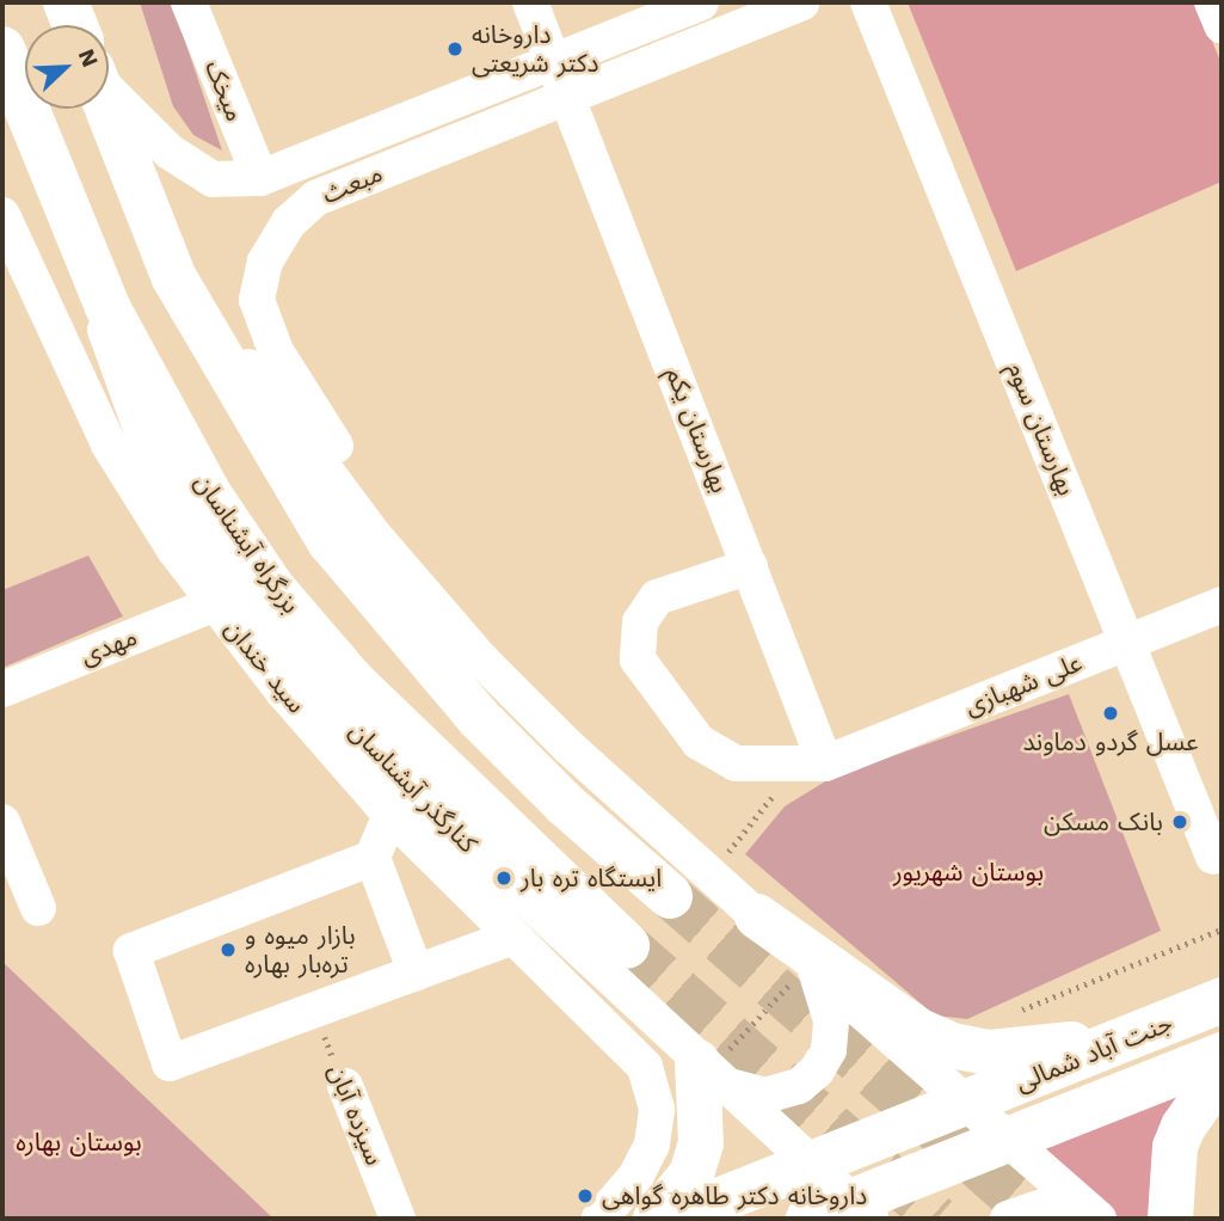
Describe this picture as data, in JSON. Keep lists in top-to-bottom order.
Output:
{
  "streets": {
    "main road": ["بزرگراه آبشناسان", "جنت آباد شمالی"],
    "street": [
      "میخک",
      "مبعث",
      "بهارستان سوم",
      "بهارستان یکم",
      "مهدی",
      "سید خندان",
      "علی شهبازی",
      "کنارگذر آبشناسان",
      "سیزده آبان"
    ]
  },
  "crossings": [
    ["میخک", "مبعث"],
    ["مبعث", "بهارستان یکم"],
    ["بهارستان سوم", "علی شهبازی"],
    ["بهارستان یکم", "علی شهبازی"],
    ["بزرگراه آبشناسان", "کنارگذر آبشناسان"],
    ["مهدی", "سید خندان"],
    ["کنارگذر آبشناسان", "جنت آباد شمالی"]
  ],
  "parks": ["بوستان شهریور", "بوستان بهاره"],
  "places": [
    "داروخانه دکتر شریعتی",
    "عسل گردو دماوند",
    "بانک مسکن",
    "ایستگاه تره بار",
    "بازار میوه و تره‌بار بهاره",
    "داروخانه دکتر طاهره گواهی"
  ],
  "north": "top right"
}
